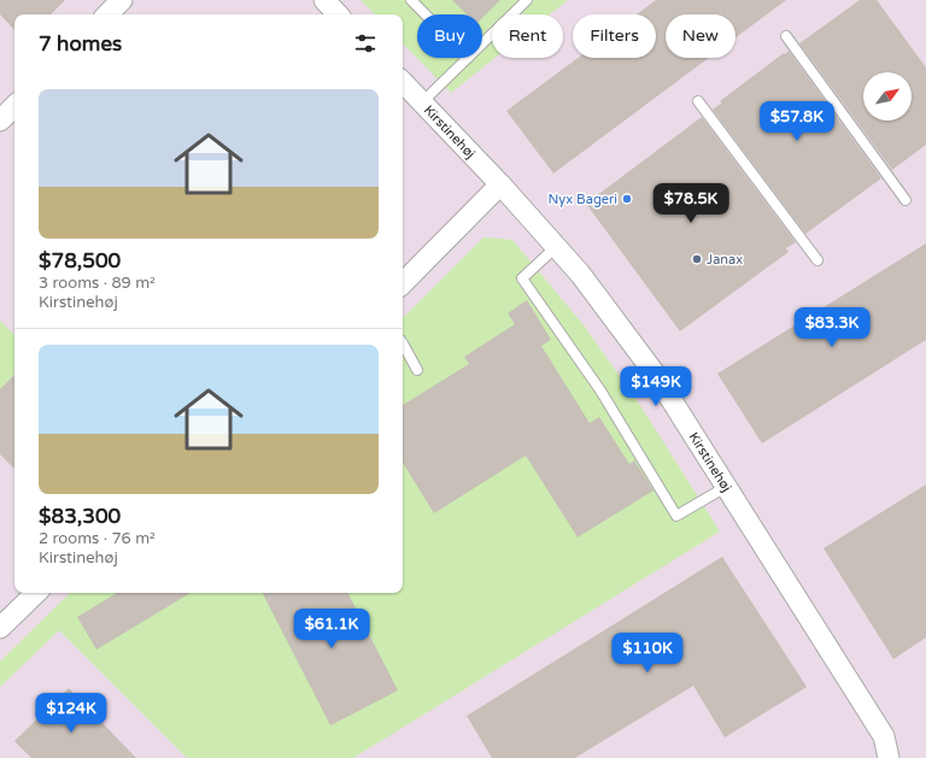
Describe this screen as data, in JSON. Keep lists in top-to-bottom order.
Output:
{
  "streets": {
    "street": ["Kirstinehøj"]
  },
  "places": ["Nyx Bageri", "Janax"],
  "north": "top right",
  "page": {
    "chip": [
      "Buy",
      "Rent",
      "Filters",
      "New"
    ],
    "heading": "7 homes",
    "list": [
      {
        "name": "$78,500",
        "note": "3 rooms · 89 m² · Kirstinehøj"
      },
      {
        "name": "$83,300",
        "note": "2 rooms · 76 m² · Kirstinehøj"
      }
    ],
    "price": [
      "$57.8K",
      "$78.5K",
      "$83.3K",
      "$149K",
      "$61.1K",
      "$110K",
      "$124K"
    ]
  }
}
